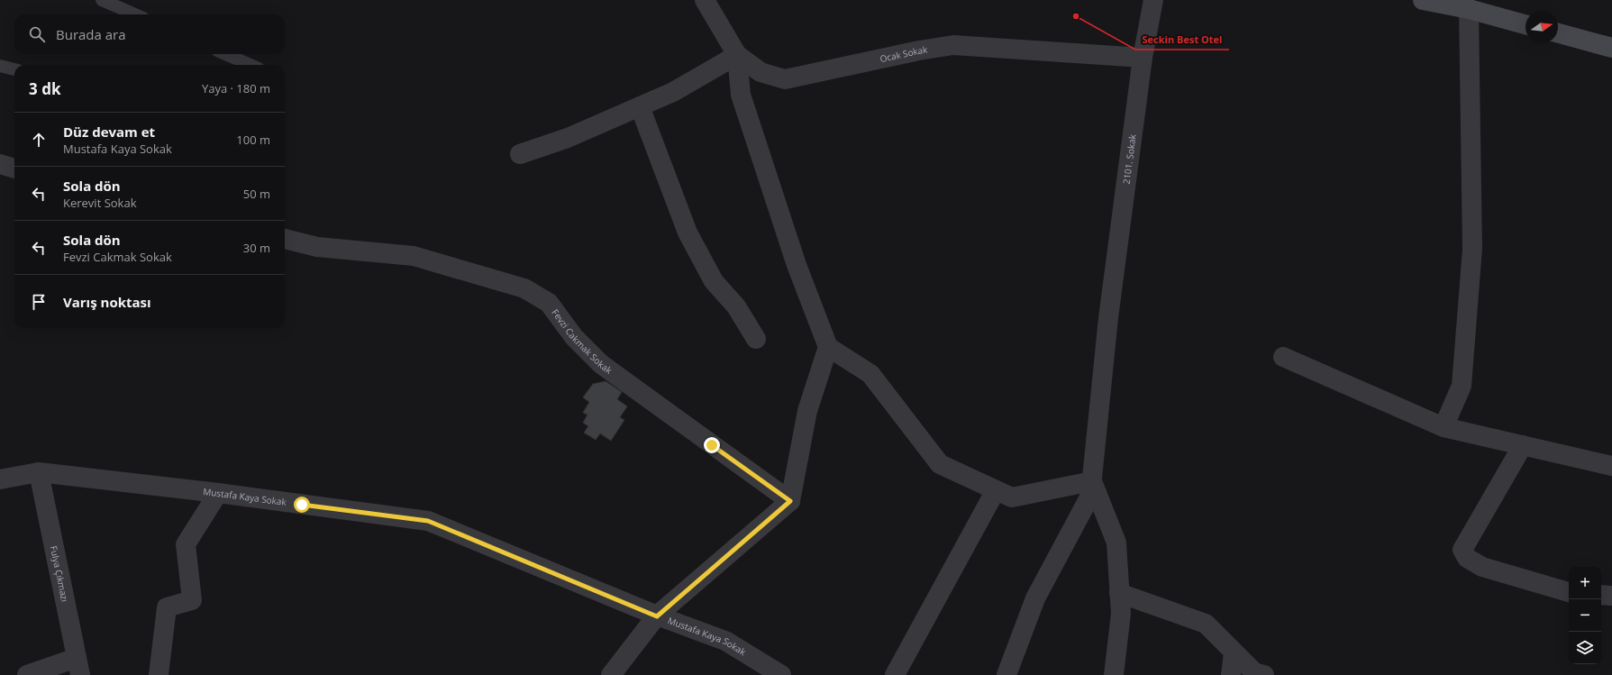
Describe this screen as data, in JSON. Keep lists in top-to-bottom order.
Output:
{
  "streets": {
    "street": [
      "Ocak Sokak",
      "2101. Sokak",
      "Fevzi Cakmak Sokak",
      "Mustafa Kaya Sokak",
      "Fulya Çıkmazı"
    ]
  },
  "crossings": [
    ["Ocak Sokak", "2101. Sokak"],
    ["Mustafa Kaya Sokak", "Fulya Çıkmazı"]
  ],
  "places": ["Seckin Best Otel"],
  "north": "right",
  "page": {
    "search": "Burada ara",
    "heading": ["3 dk", "Yaya · 180 m"],
    "list": [
      ["Düz devam et", "Mustafa Kaya Sokak", "100 m"],
      ["Sola dön", "Kerevit Sokak", "50 m"],
      ["Sola dön", "Fevzi Cakmak Sokak", "30 m"],
      "Varış noktası"
    ],
    "map_buttons": ["+", "−"]
  }
}
